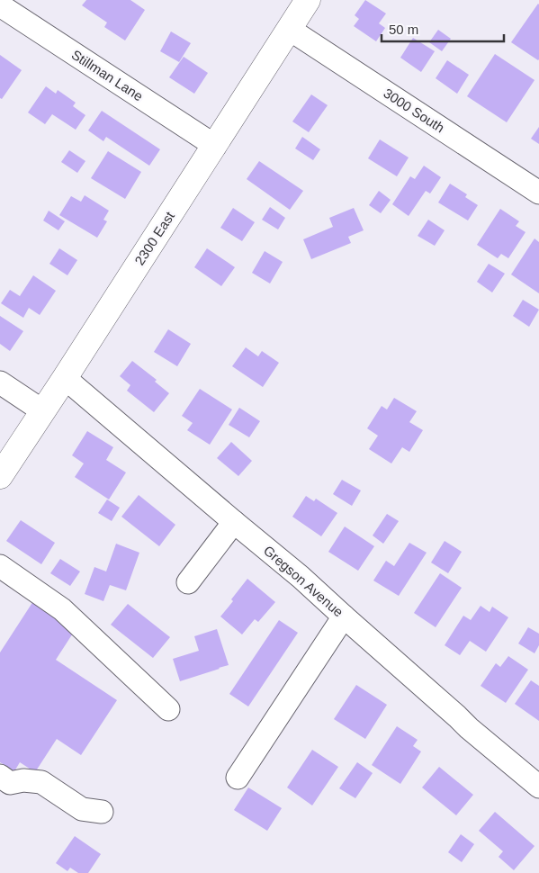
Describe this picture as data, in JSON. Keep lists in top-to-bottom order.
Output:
{
  "streets": {
    "main road": ["2300 East"],
    "street": ["Stillman Lane", "3000 South", "Gregson Avenue"]
  },
  "crossings": [
    ["Stillman Lane", "2300 East"],
    ["3000 South", "2300 East"],
    ["2300 East", "Gregson Avenue"]
  ],
  "scale_bar": "50 m"
}
